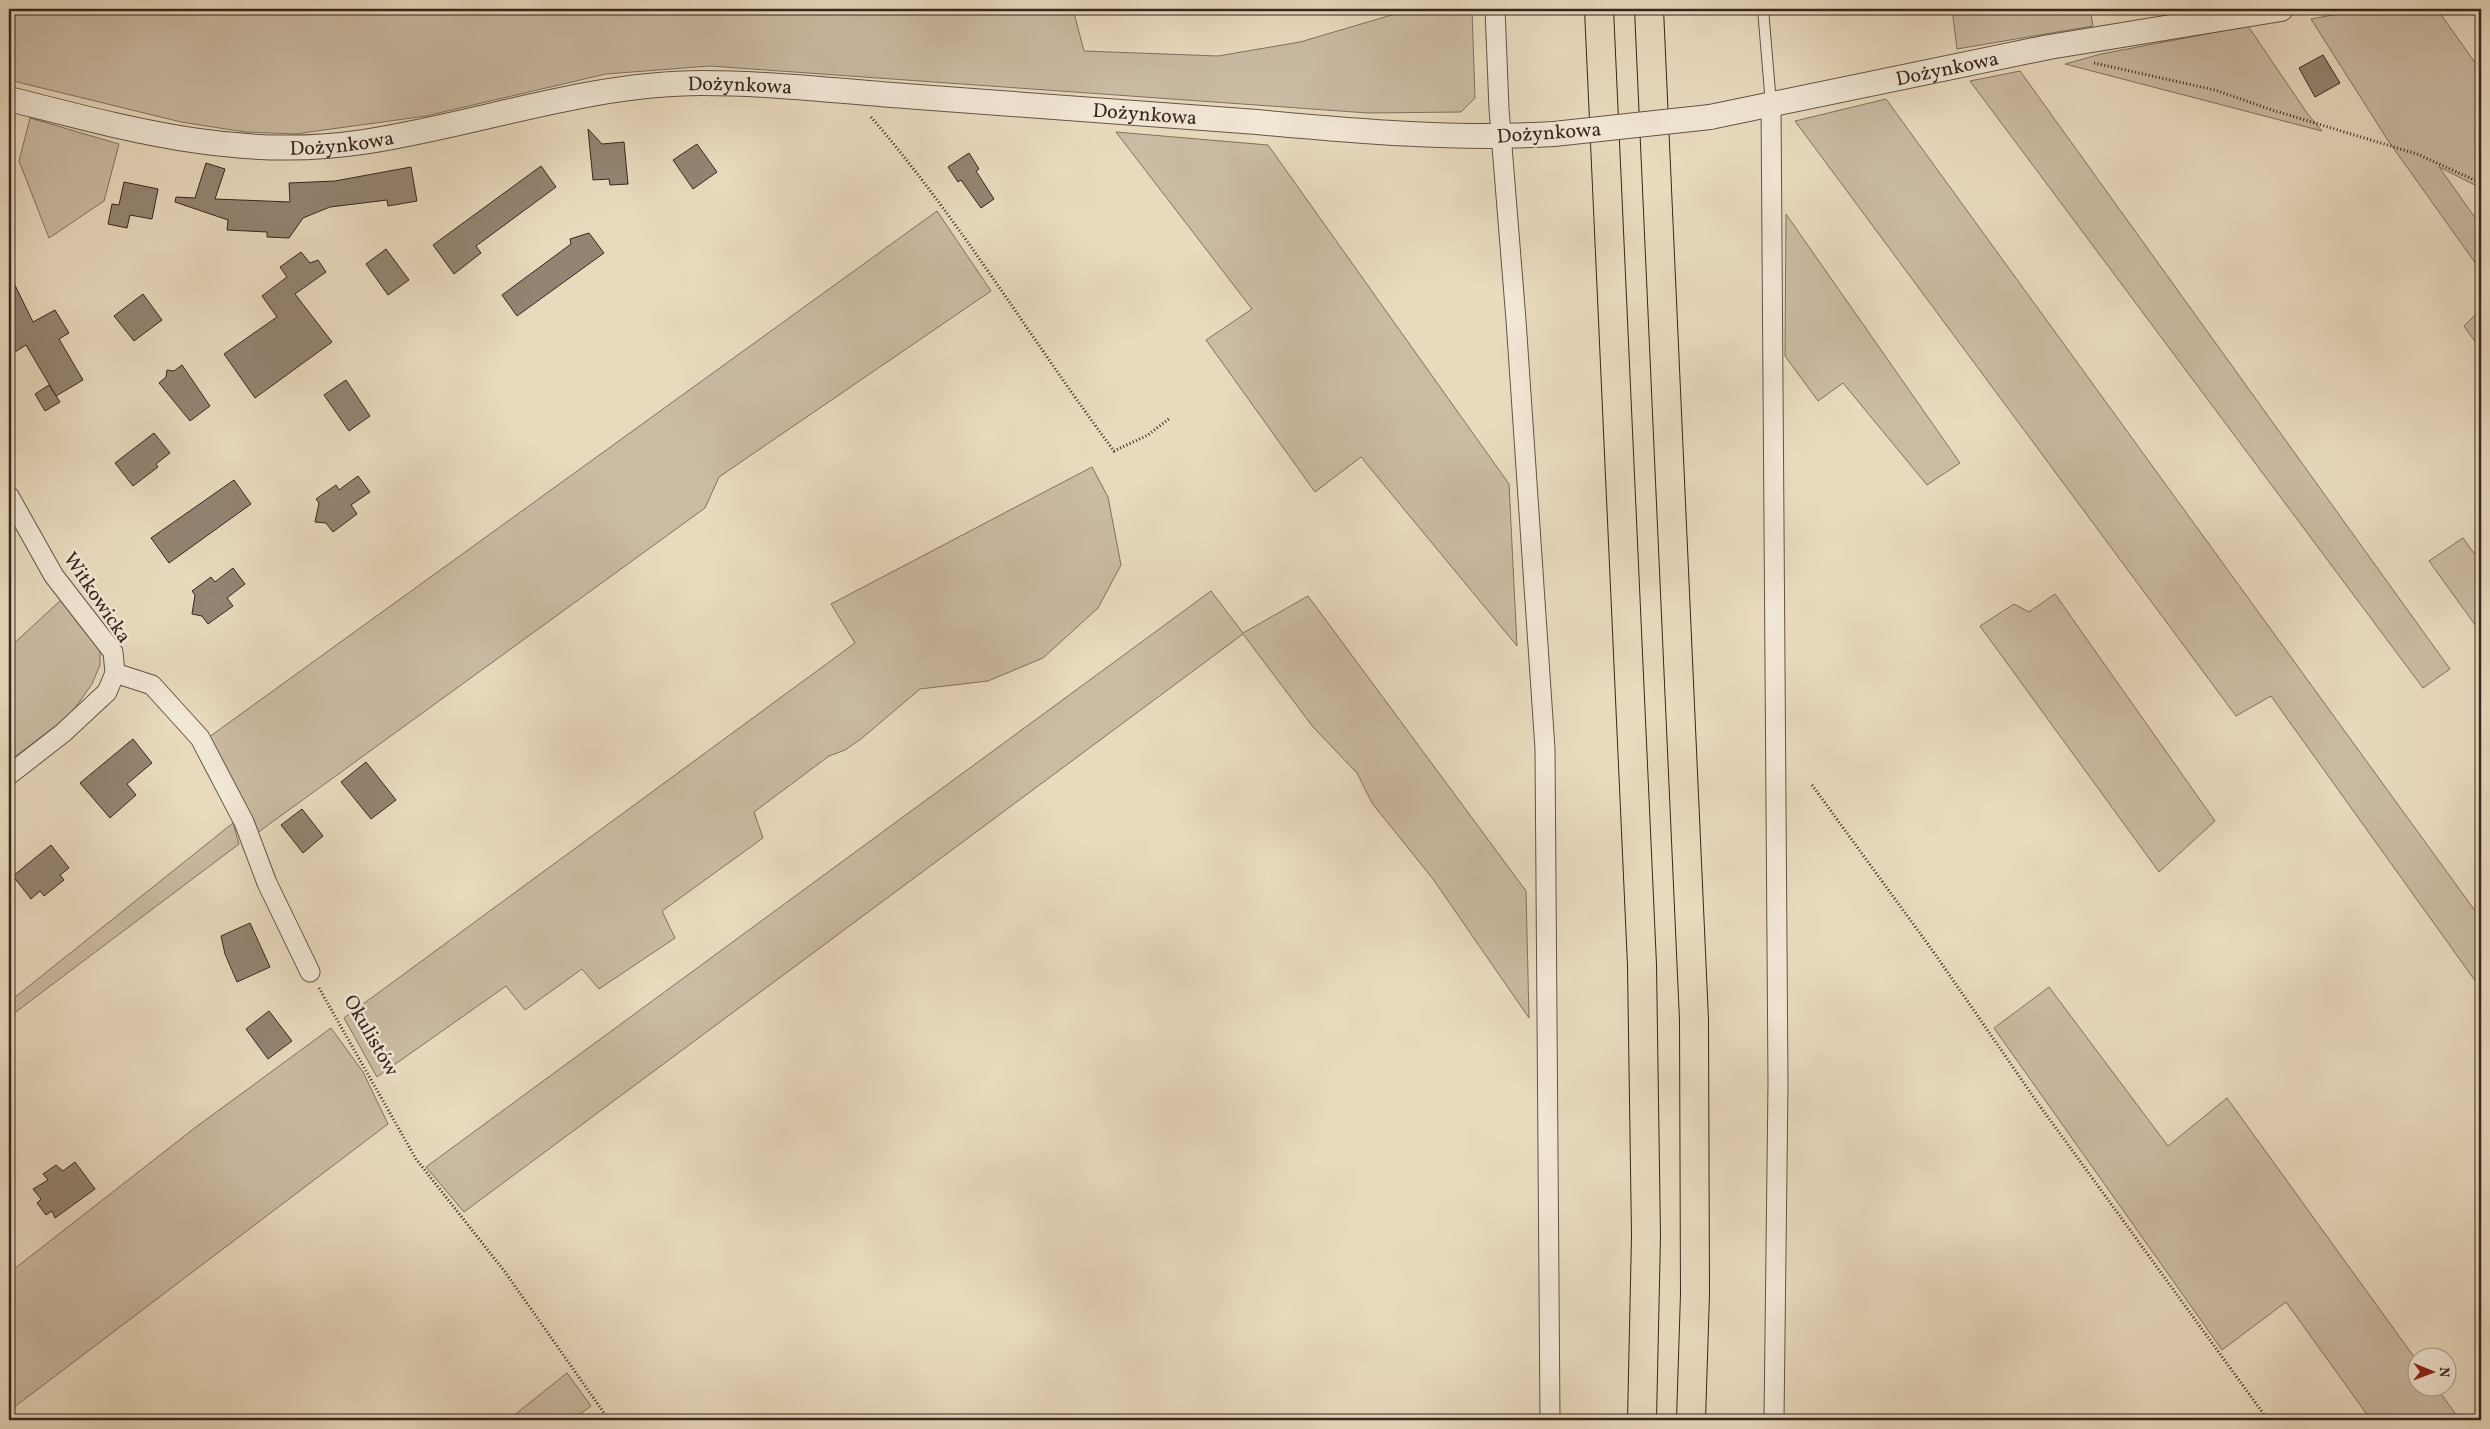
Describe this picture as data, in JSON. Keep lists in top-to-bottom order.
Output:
{
  "streets": {
    "street": ["Dożynkowa", "Witkowicka"],
    "path": ["Okulistów"]
  },
  "north": "right"
}
